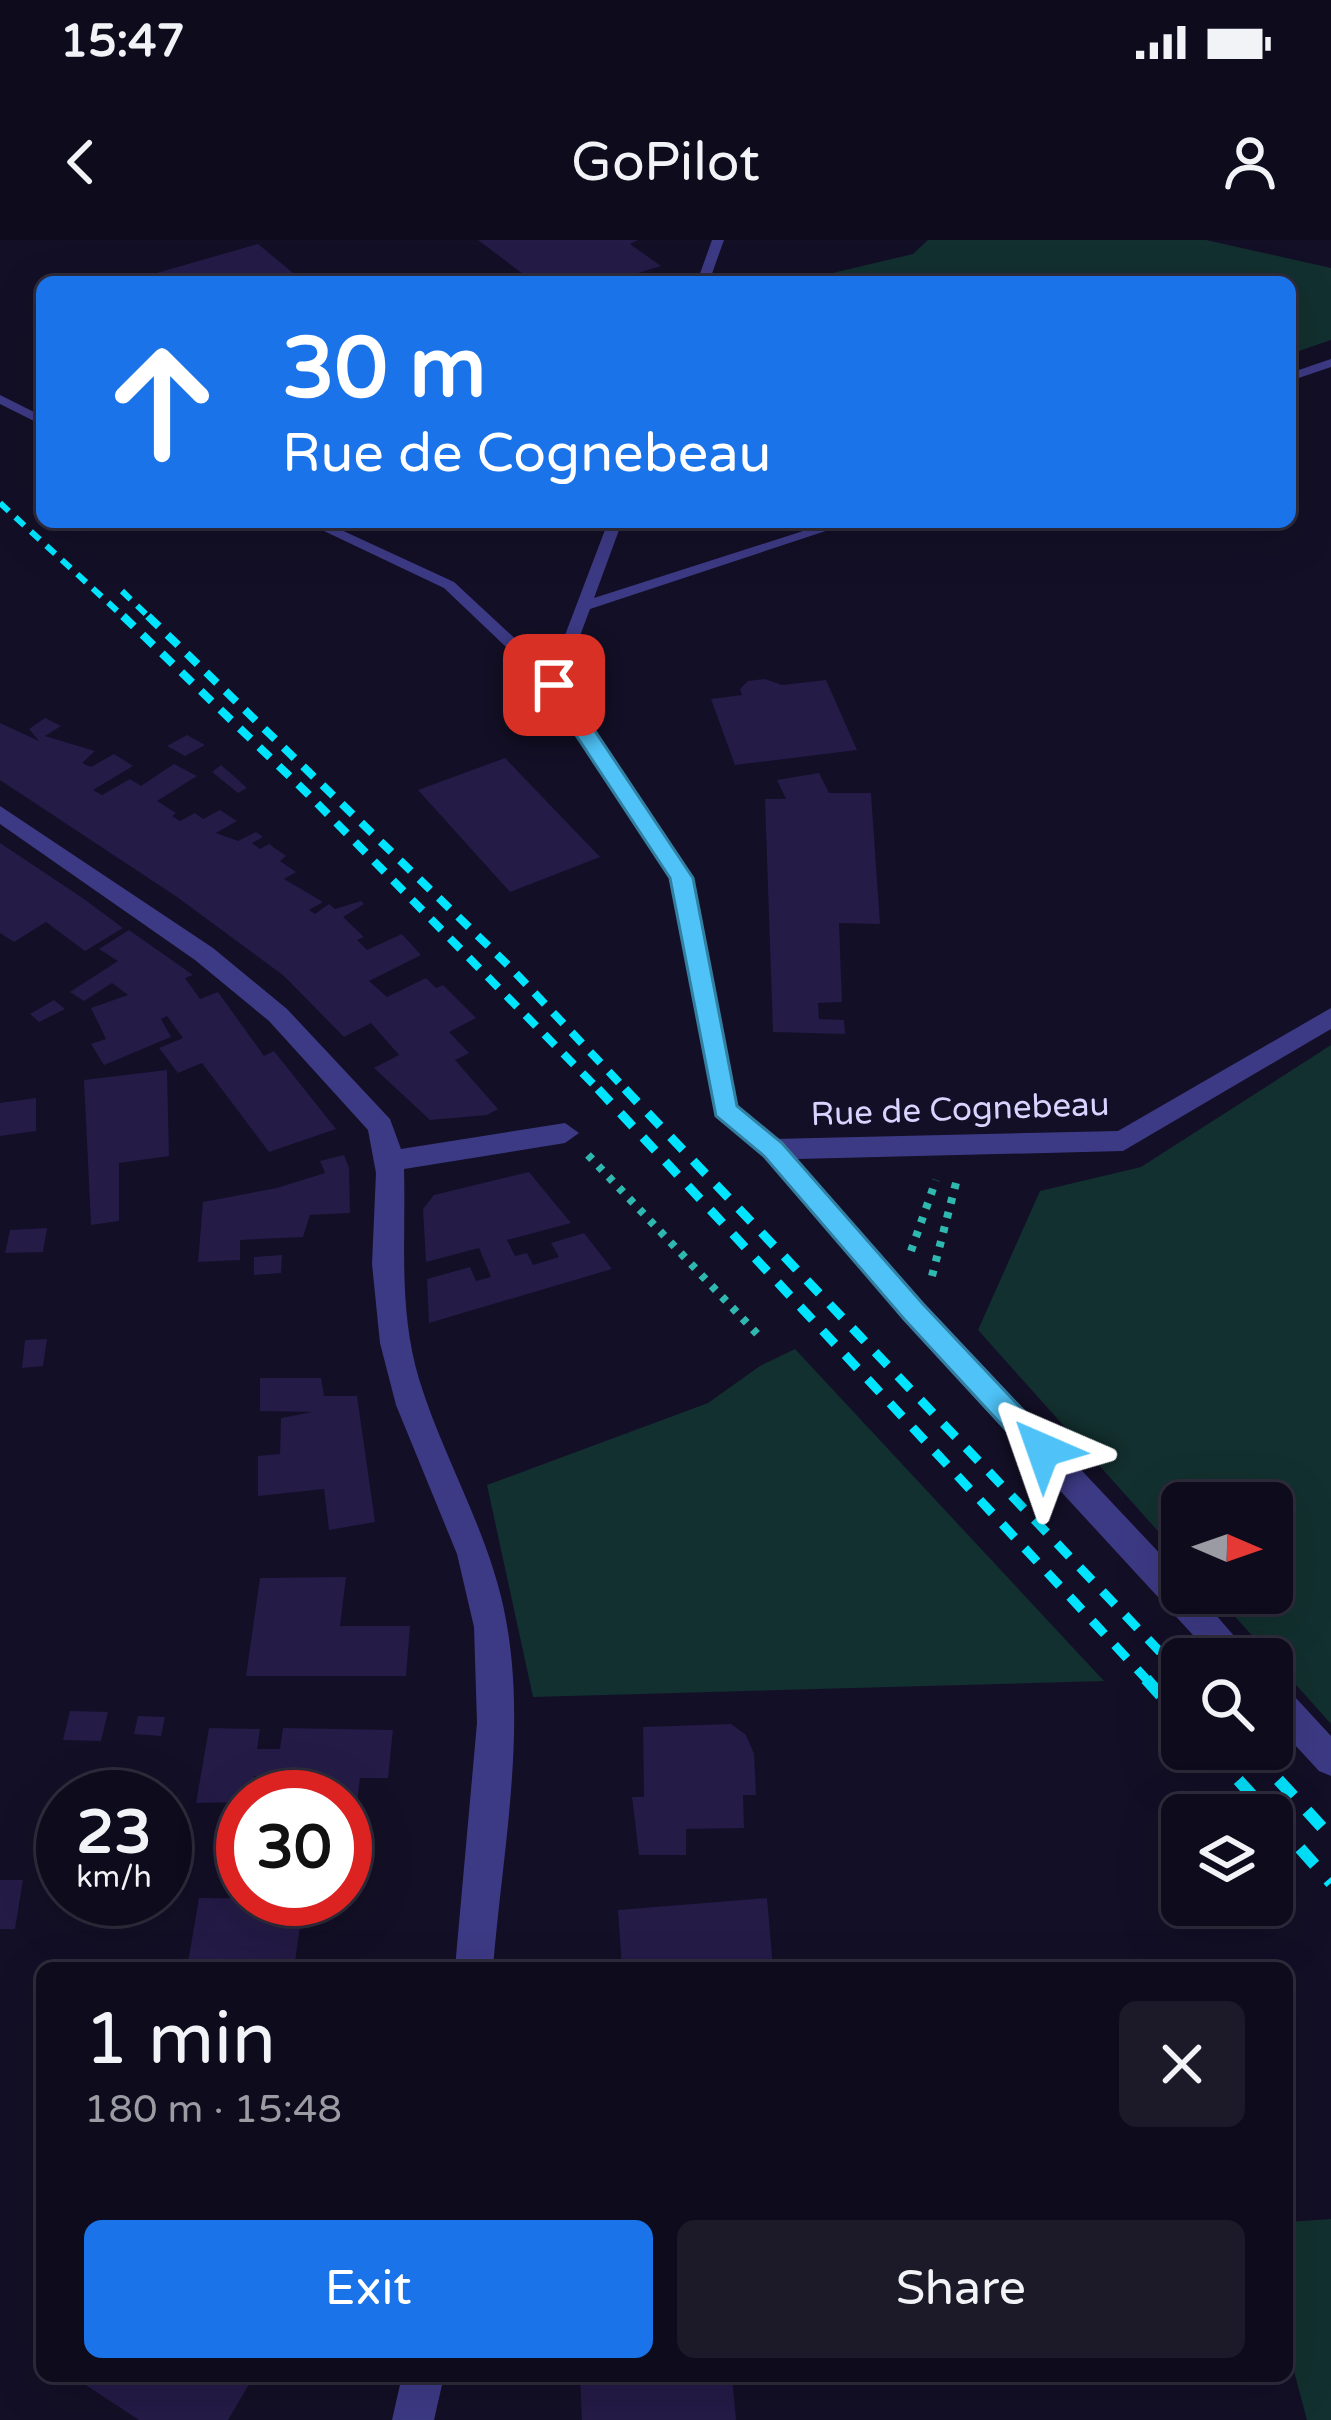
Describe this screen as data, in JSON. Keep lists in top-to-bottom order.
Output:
{
  "streets": {
    "street": ["Rue de Cognebeau"]
  },
  "north": "right",
  "page": {
    "status": "15:47",
    "header": "GoPilot",
    "turn": ["30 m", "Rue de Cognebeau"],
    "speed": "23 km/h",
    "limit": "30",
    "heading": ["1 min", "180 m · 15:48"],
    "buttons": ["Exit", "Share"]
  }
}
